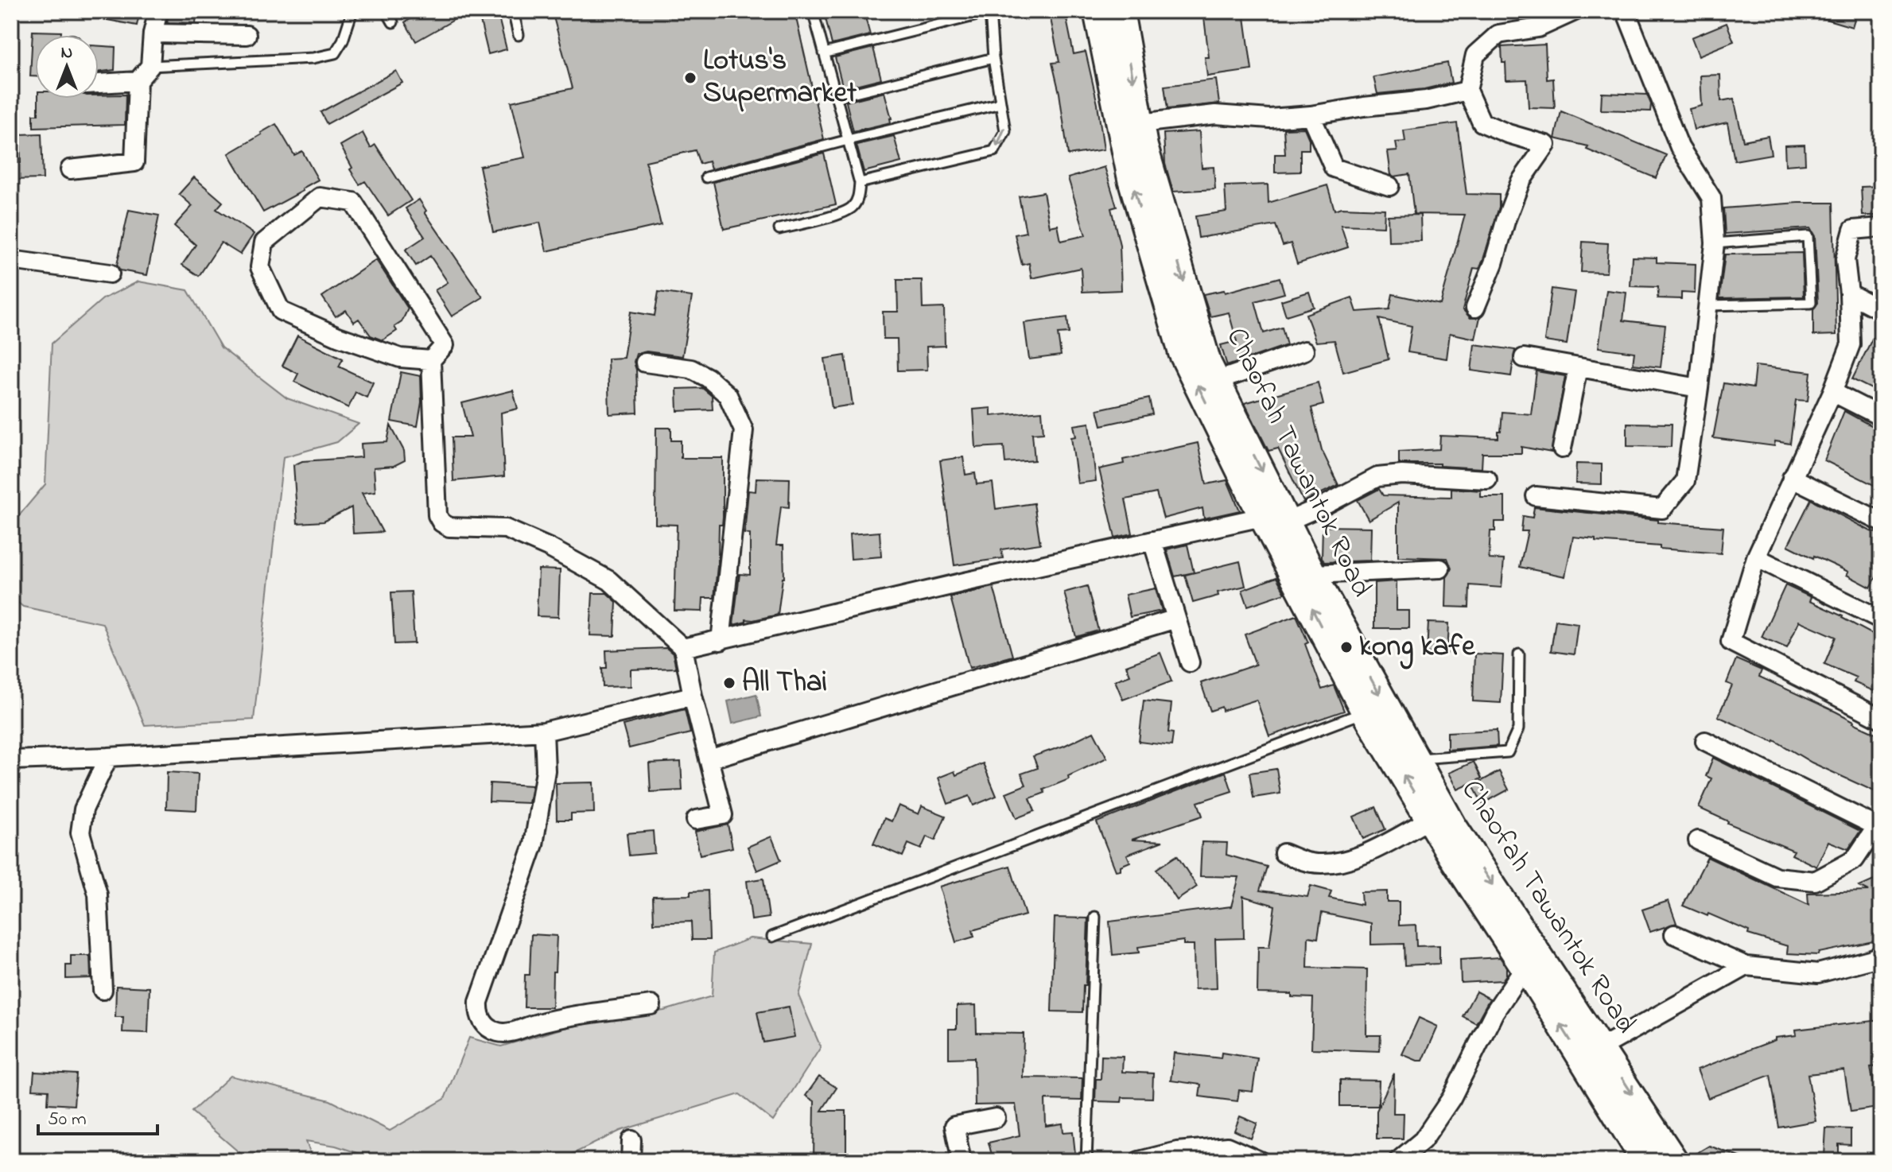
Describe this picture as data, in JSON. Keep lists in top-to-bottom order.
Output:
{
  "streets": {
    "main road": ["Chaofah Tawantok Road"]
  },
  "places": ["Lotus's Supermarket", "kong kafe", "All Thai"],
  "scale_bar": "50 m",
  "north": "top"
}
